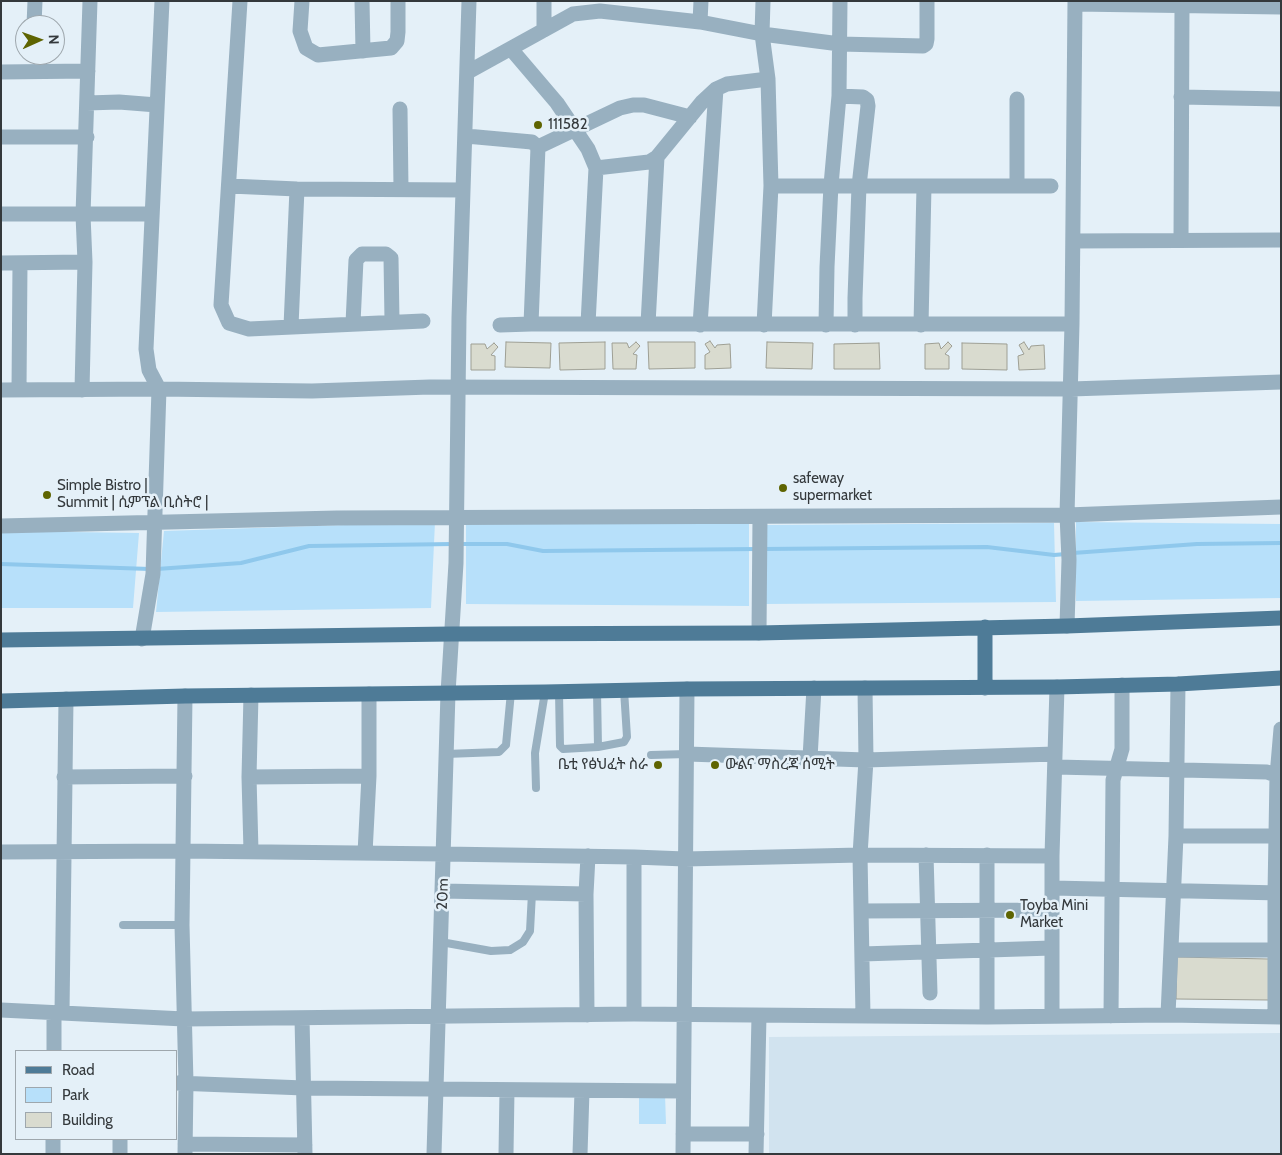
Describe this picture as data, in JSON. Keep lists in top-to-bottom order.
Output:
{
  "streets": {
    "street": ["20m"]
  },
  "places": [
    "111582",
    "safeway supermarket",
    "Simple Bistro | Summit | ሲምፕል ቢስትሮ |",
    "ቤቲ የፅህፈት ስራ",
    "ውልና ማስረጃ ሰሚት",
    "Toyba Mini Market"
  ],
  "legend": ["Road", "Park", "Building"],
  "north": "right"
}
